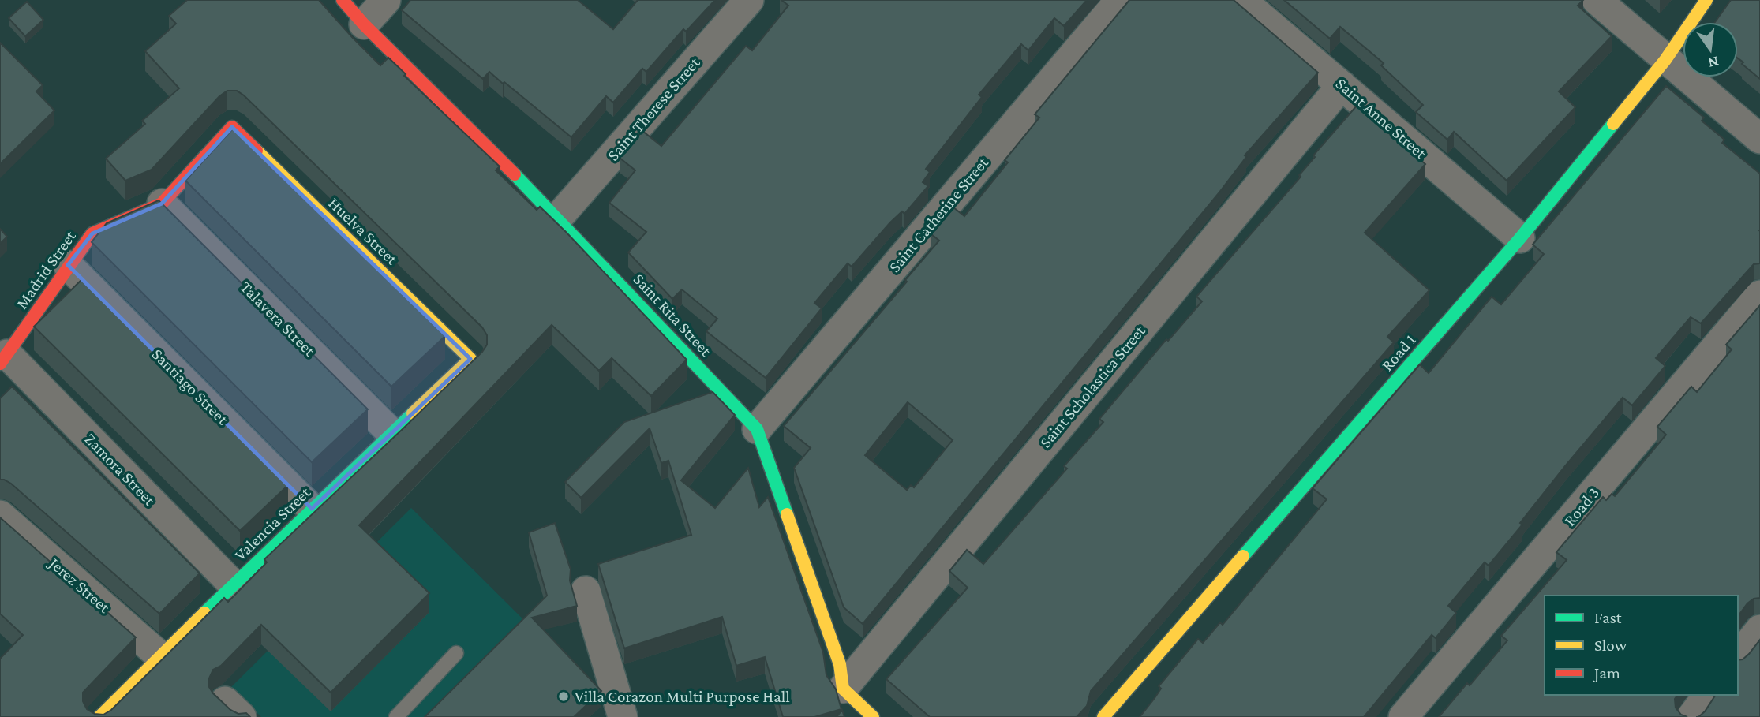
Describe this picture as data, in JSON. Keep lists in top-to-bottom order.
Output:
{
  "streets": {
    "street": [
      "Saint Therese Street",
      "Saint Anne Street",
      "Saint Catherine Street",
      "Huelva Street",
      "Madrid Street",
      "Saint Rita Street",
      "Talavera Street",
      "Road 1",
      "Santiago Street",
      "Saint Scholastica Street",
      "Zamora Street",
      "Road 3",
      "Valencia Street",
      "Jerez Street"
    ]
  },
  "crossings": [
    ["Saint Therese Street", "Saint Rita Street"],
    ["Saint Anne Street", "Road 1"],
    ["Saint Anne Street", "Saint Scholastica Street"],
    ["Saint Catherine Street", "Saint Rita Street"],
    ["Huelva Street", "Madrid Street"],
    ["Huelva Street", "Valencia Street"],
    ["Madrid Street", "Talavera Street"],
    ["Madrid Street", "Santiago Street"],
    ["Madrid Street", "Zamora Street"],
    ["Saint Rita Street", "Saint Scholastica Street"],
    ["Talavera Street", "Valencia Street"],
    ["Santiago Street", "Valencia Street"],
    ["Zamora Street", "Valencia Street"],
    ["Valencia Street", "Jerez Street"]
  ],
  "places": ["Villa Corazon Multi Purpose Hall"],
  "legend": ["Fast", "Slow", "Jam"],
  "north": "bottom"
}
